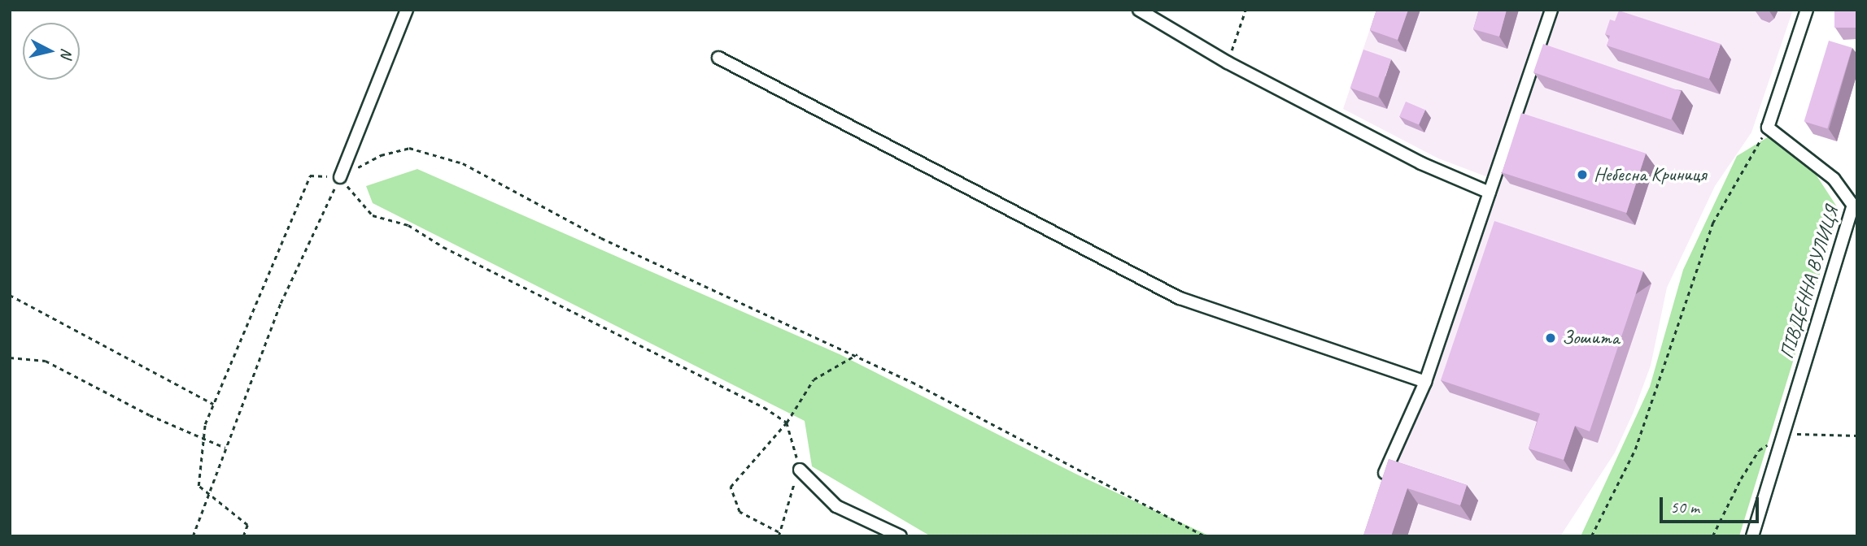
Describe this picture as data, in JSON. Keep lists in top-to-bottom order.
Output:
{
  "streets": {
    "street": ["ПІВДЕННА ВУЛИЦЯ"]
  },
  "places": ["Небесна Криниця", "Зошита"],
  "scale_bar": "50 m",
  "north": "right"
}
